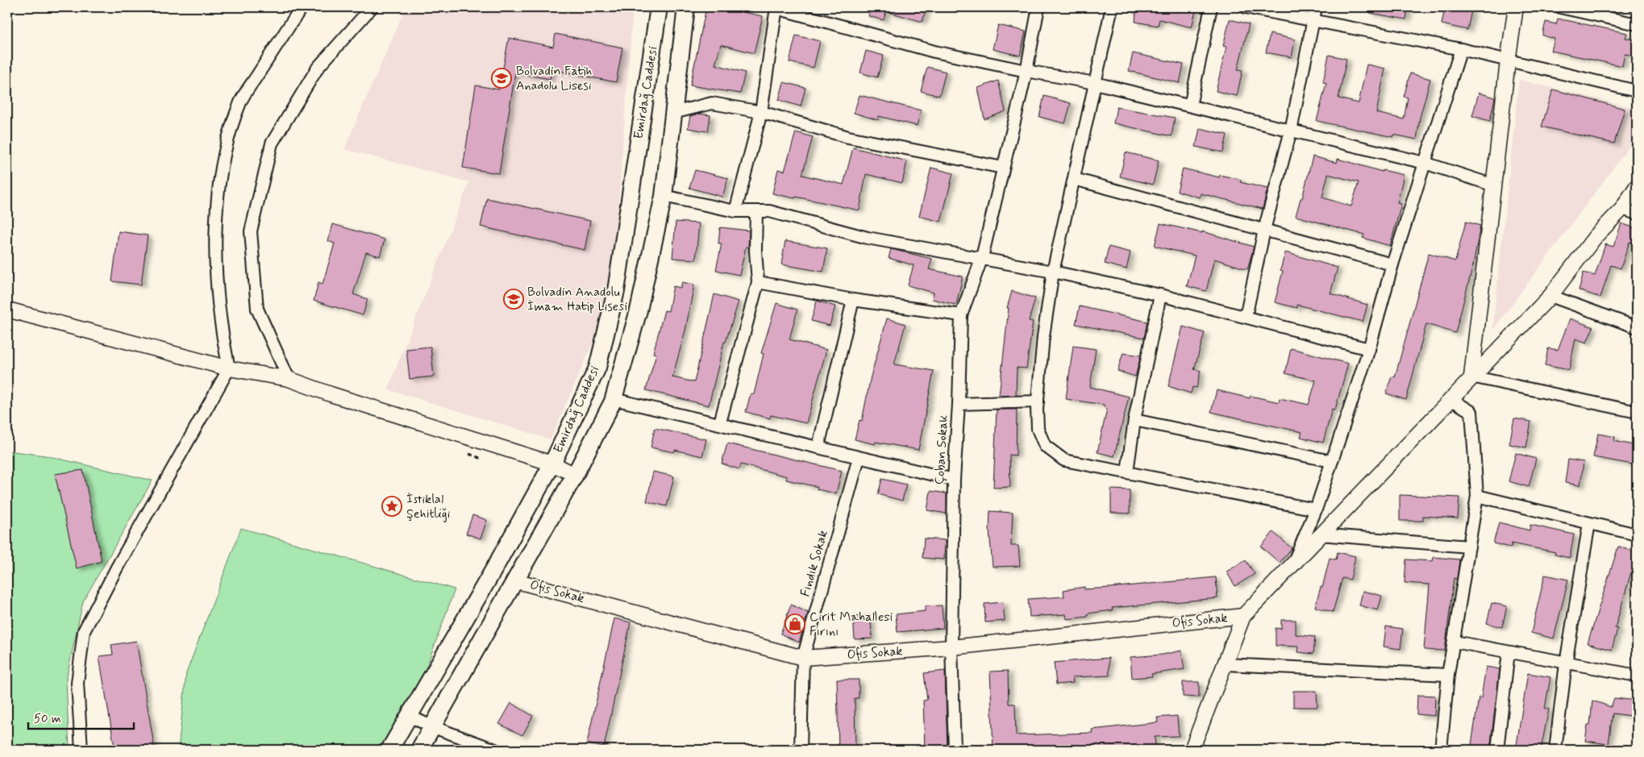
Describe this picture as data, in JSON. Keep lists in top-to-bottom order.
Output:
{
  "streets": {
    "main road": ["Emirdağ Caddesi"],
    "street": ["Çoban Sokak", "Fındık Sokak", "Ofis Sokak"]
  },
  "crossings": [
    ["Emirdağ Caddesi", "Ofis Sokak"],
    ["Çoban Sokak", "Ofis Sokak"],
    ["Fındık Sokak", "Ofis Sokak"]
  ],
  "places": {
    "school or university": ["Bolvadin Fatih Anadolu Lisesi", "Bolvadin Anadolu İmam Hatip Lisesi"],
    "place": ["İstiklal Şehitliği"],
    "shop": ["Cirit Mahallesi Fırını"]
  },
  "scale_bar": "50 m"
}
